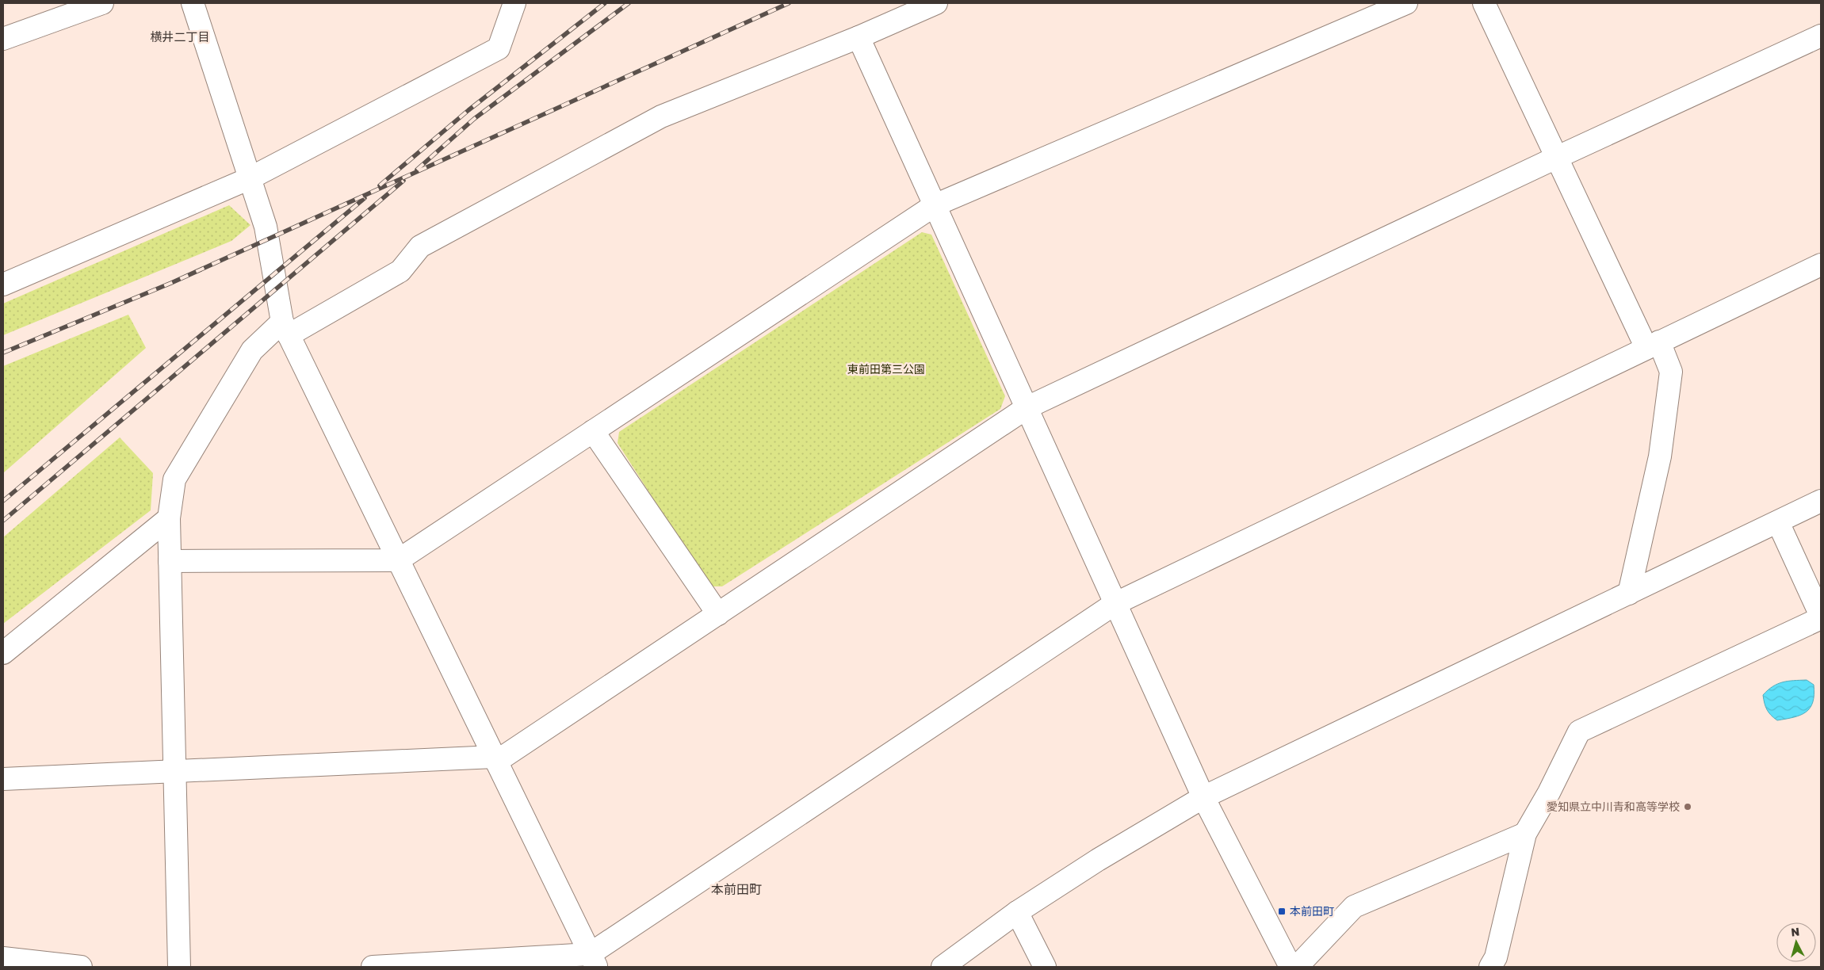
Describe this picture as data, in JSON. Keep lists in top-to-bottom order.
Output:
{
  "districts": ["横井二丁目", "本前田町"],
  "parks": ["東前田第三公園"],
  "places": {
    "other": ["愛知県立中川青和高等学校"],
    "transit": ["本前田町"]
  },
  "north": "top"
}
